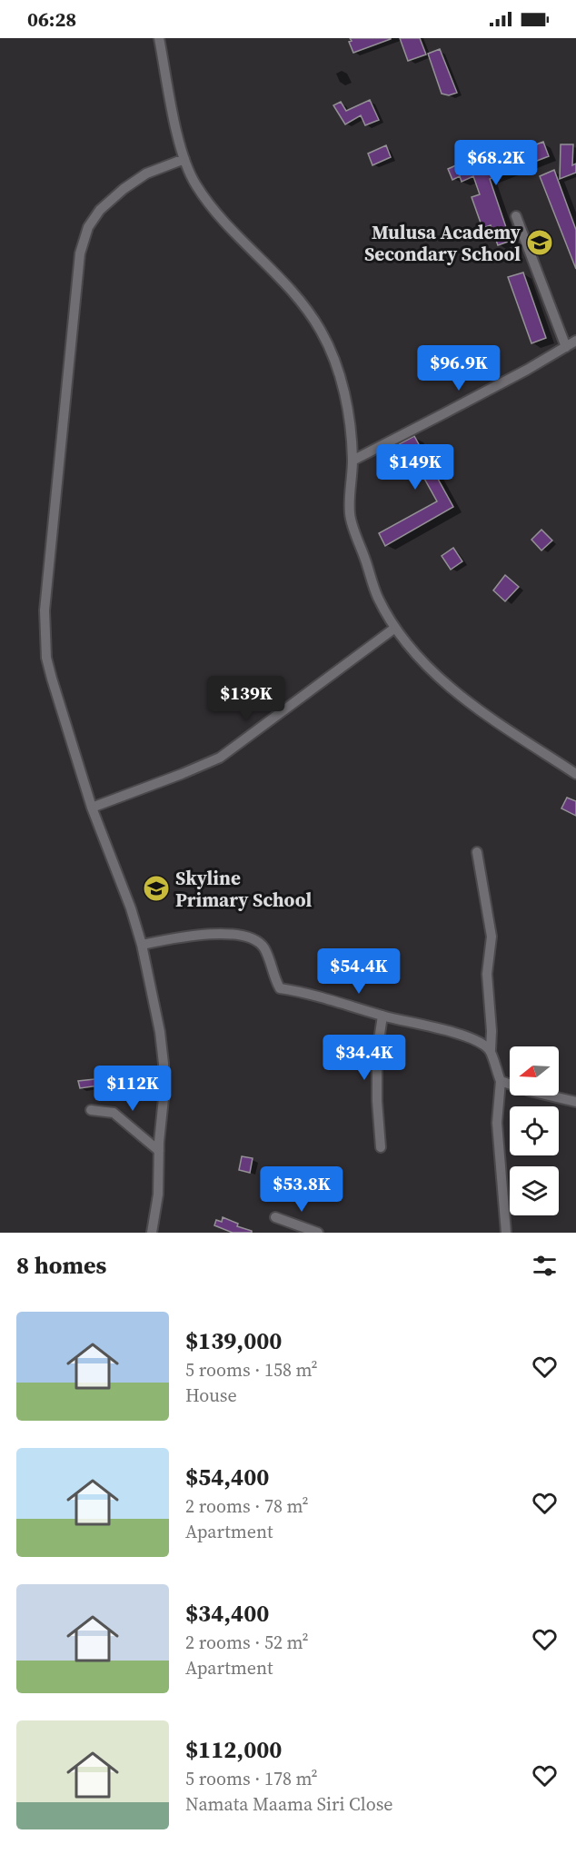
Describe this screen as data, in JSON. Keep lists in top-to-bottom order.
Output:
{
  "places": {
    "school or university": ["Mulusa Academy Secondary School", "Skyline Primary School"]
  },
  "north": "left",
  "page": {
    "status": "06:28",
    "price": [
      "$68.2K",
      "$96.9K",
      "$149K",
      "$139K",
      "$54.4K",
      "$34.4K",
      "$112K",
      "$53.8K"
    ],
    "heading": "8 homes",
    "list": [
      {
        "name": "$139,000",
        "note": "5 rooms · 158 m² · House"
      },
      {
        "name": "$54,400",
        "note": "2 rooms · 78 m² · Apartment"
      },
      {
        "name": "$34,400",
        "note": "2 rooms · 52 m² · Apartment"
      },
      {
        "name": "$112,000",
        "note": "5 rooms · 178 m² · Namata Maama Siri Close"
      }
    ]
  }
}
